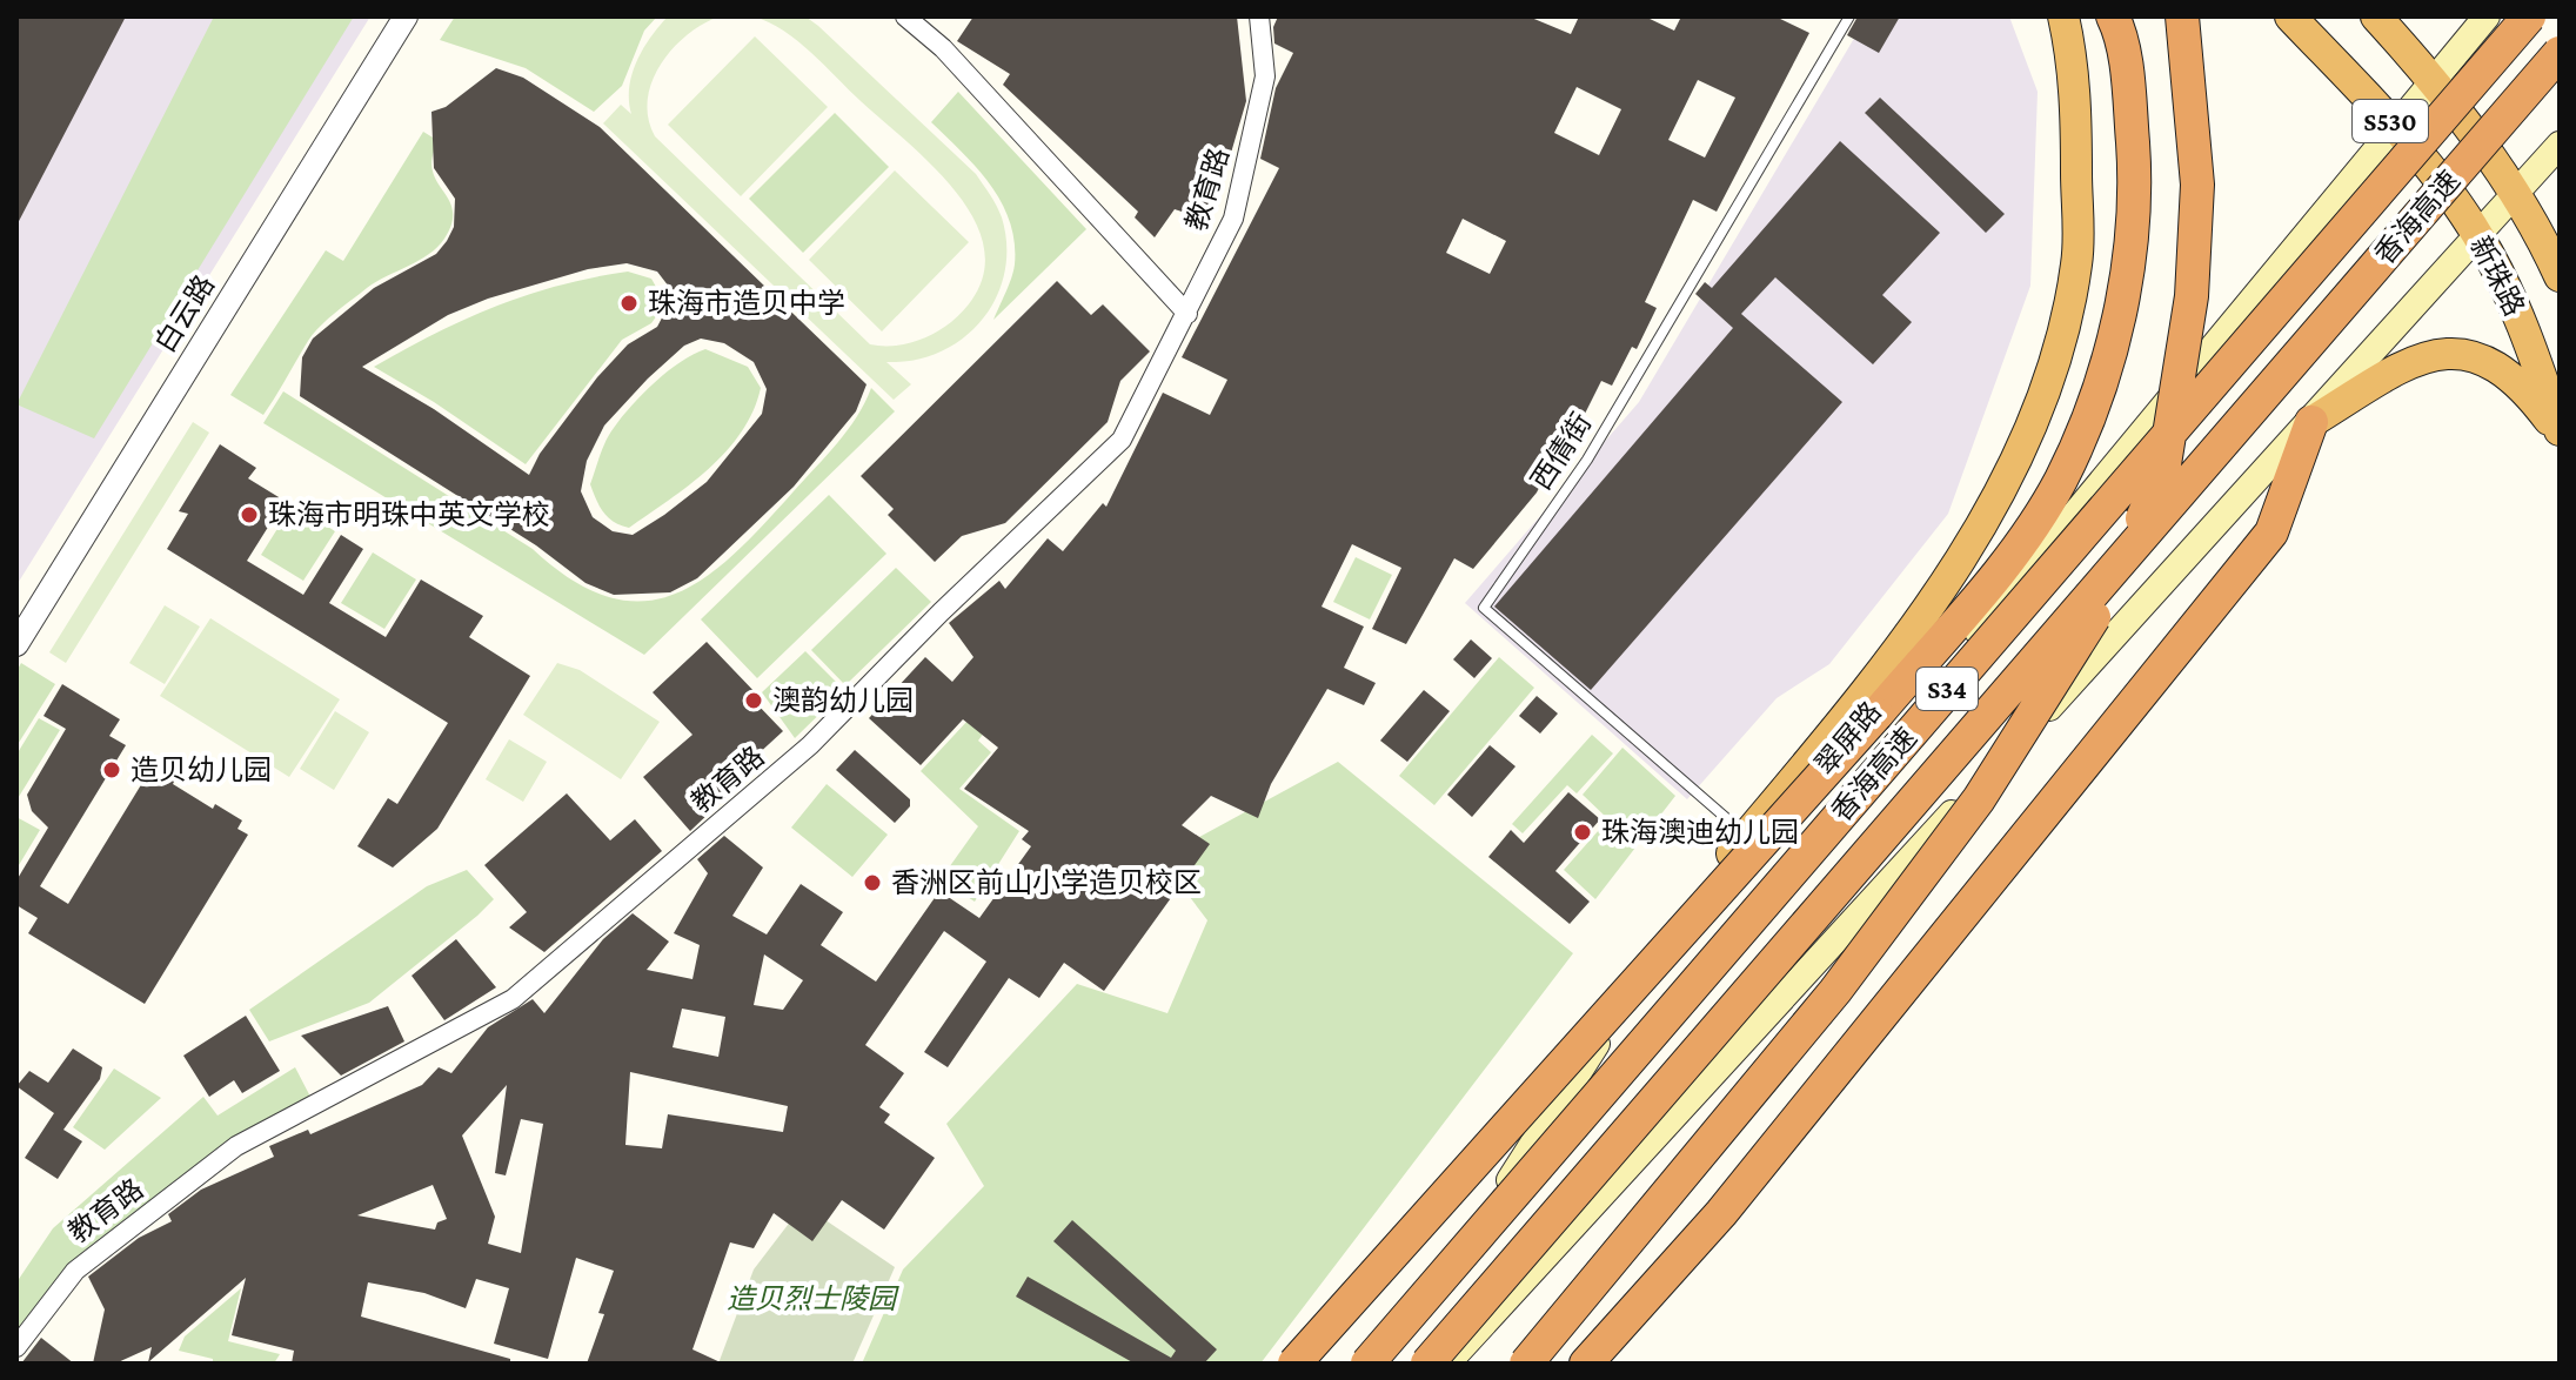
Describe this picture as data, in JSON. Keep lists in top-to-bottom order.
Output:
{
  "streets": {
    "highway": [
      "S530",
      "香海高速",
      "新珠路",
      "S34"
    ],
    "main road": ["翠屏路"],
    "street": ["教育路", "白云路"],
    "lane": ["西倩街"]
  },
  "crossings": [
    ["新珠路", "翠屏路"]
  ],
  "parks": ["造贝烈士陵园"],
  "places": [
    "珠海市造贝中学",
    "珠海市明珠中英文学校",
    "澳韵幼儿园",
    "造贝幼儿园",
    "珠海澳迪幼儿园",
    "香洲区前山小学造贝校区"
  ]
}
